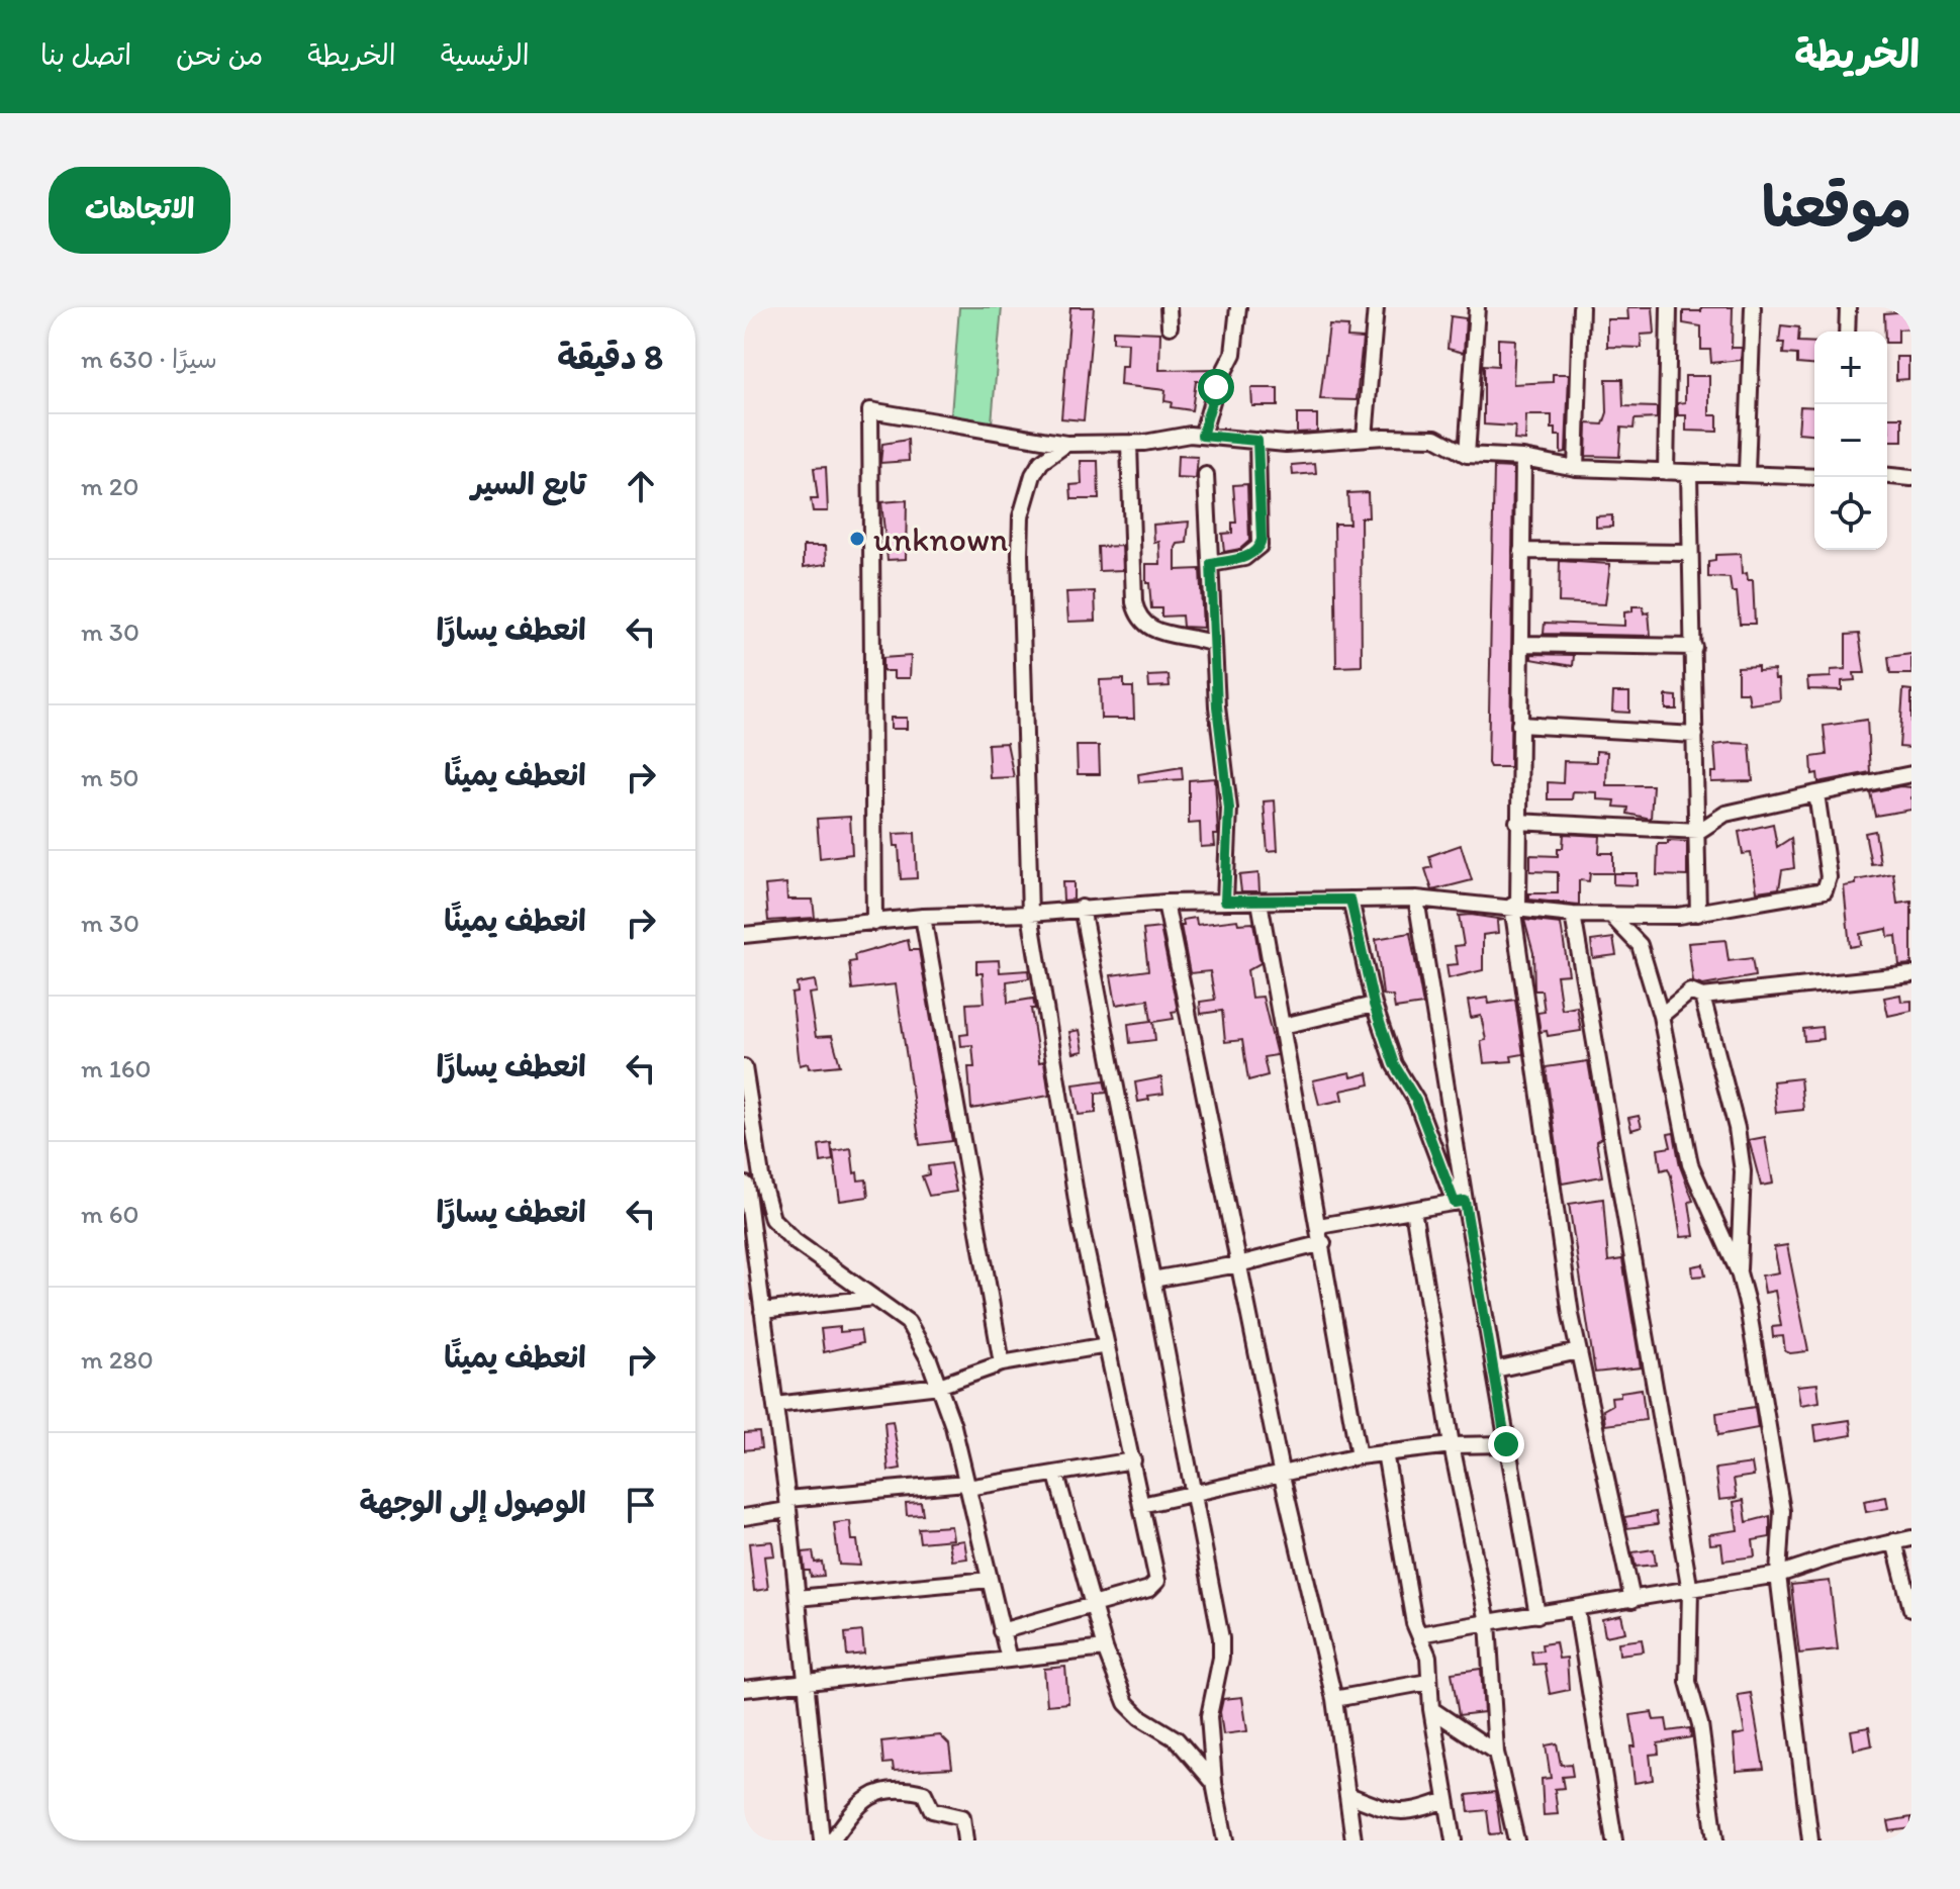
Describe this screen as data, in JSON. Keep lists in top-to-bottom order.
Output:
{
  "places": ["unknown"],
  "page": {
    "header": "الخريطة",
    "nav": [
      "الرئيسية",
      "الخريطة",
      "من نحن",
      "اتصل بنا"
    ],
    "title": "موقعنا",
    "buttons": "الاتجاهات",
    "heading": ["8 دقيقة", "سيرًا · 630 m"],
    "map_buttons": ["+", "−"],
    "list": [
      ["تابع السير", "20 m"],
      ["انعطف يسارًا", "30 m"],
      ["انعطف يمينًا", "50 m"],
      ["انعطف يمينًا", "30 m"],
      ["انعطف يسارًا", "160 m"],
      ["انعطف يسارًا", "60 m"],
      ["انعطف يمينًا", "280 m"],
      "الوصول إلى الوجهة"
    ]
  }
}
